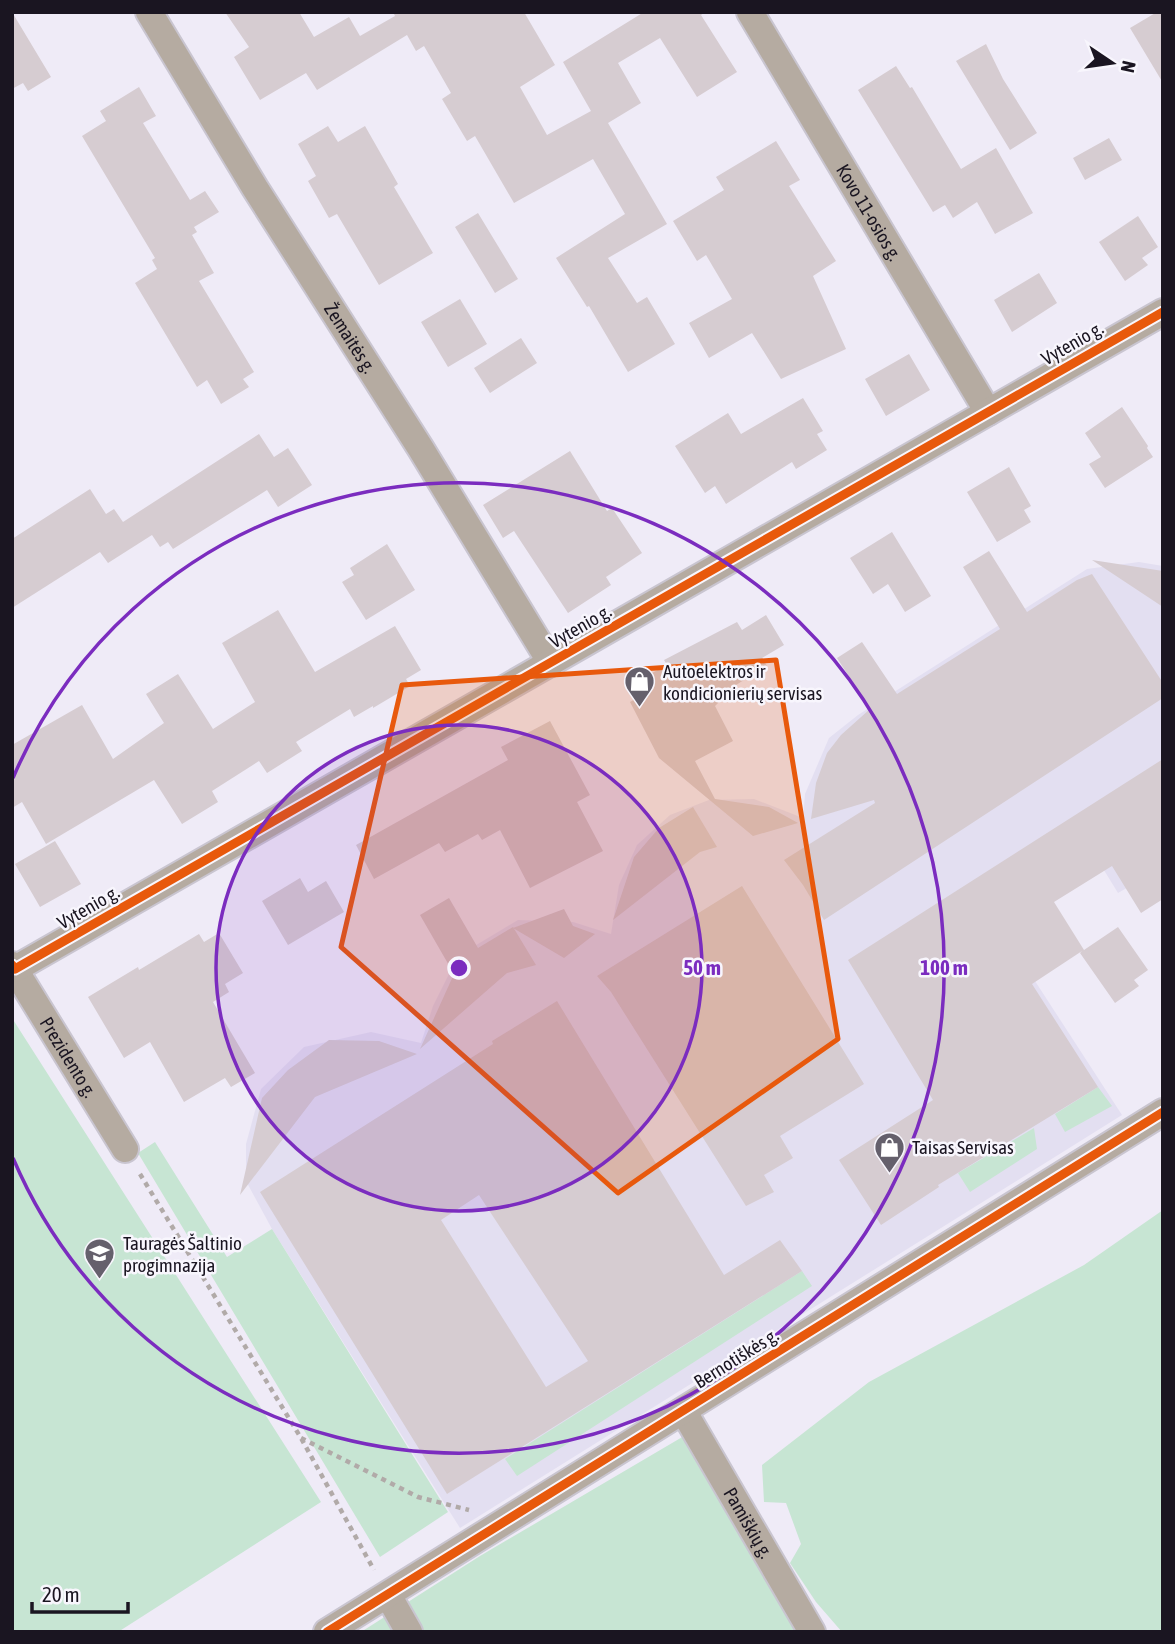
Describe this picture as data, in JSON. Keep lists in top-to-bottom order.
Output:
{
  "streets": {
    "street": [
      "Kovo 11-osios g.",
      "Žemaitės g.",
      "Vytenio g.",
      "Prezidento g.",
      "Bernotiškės g.",
      "Pamiškių g."
    ]
  },
  "crossings": [
    ["Kovo 11-osios g.", "Vytenio g."],
    ["Žemaitės g.", "Vytenio g."],
    ["Vytenio g.", "Prezidento g."],
    ["Bernotiškės g.", "Pamiškių g."]
  ],
  "places": {
    "shop": ["Autoelektros ir kondicionierių servisas", "Taisas Servisas"],
    "school or university": ["Tauragės Šaltinio progimnazija"]
  },
  "scale_bar": "20 m",
  "north": "right",
  "rings": ["50 m", "100 m"]
}
